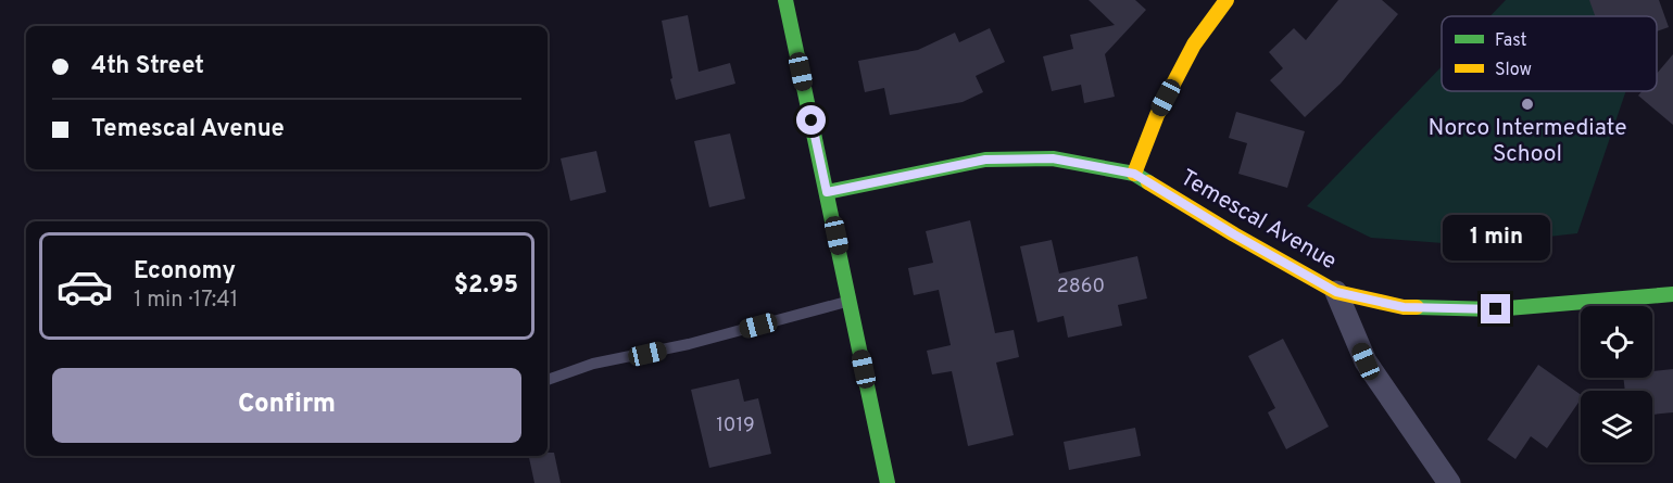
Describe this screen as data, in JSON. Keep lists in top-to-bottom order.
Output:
{
  "streets": {
    "street": ["Temescal Avenue"]
  },
  "places": ["Norco Intermediate School"],
  "house_numbers": ["2860", "1019"],
  "legend": ["Fast", "Slow"],
  "page": {
    "banner": ["4th Street", "Temescal Avenue"],
    "bubble": "1 min",
    "list": [
      {
        "name": "Economy",
        "note": "1 min · 17:41",
        "value": "$2.95"
      }
    ],
    "buttons": "Confirm"
  }
}
